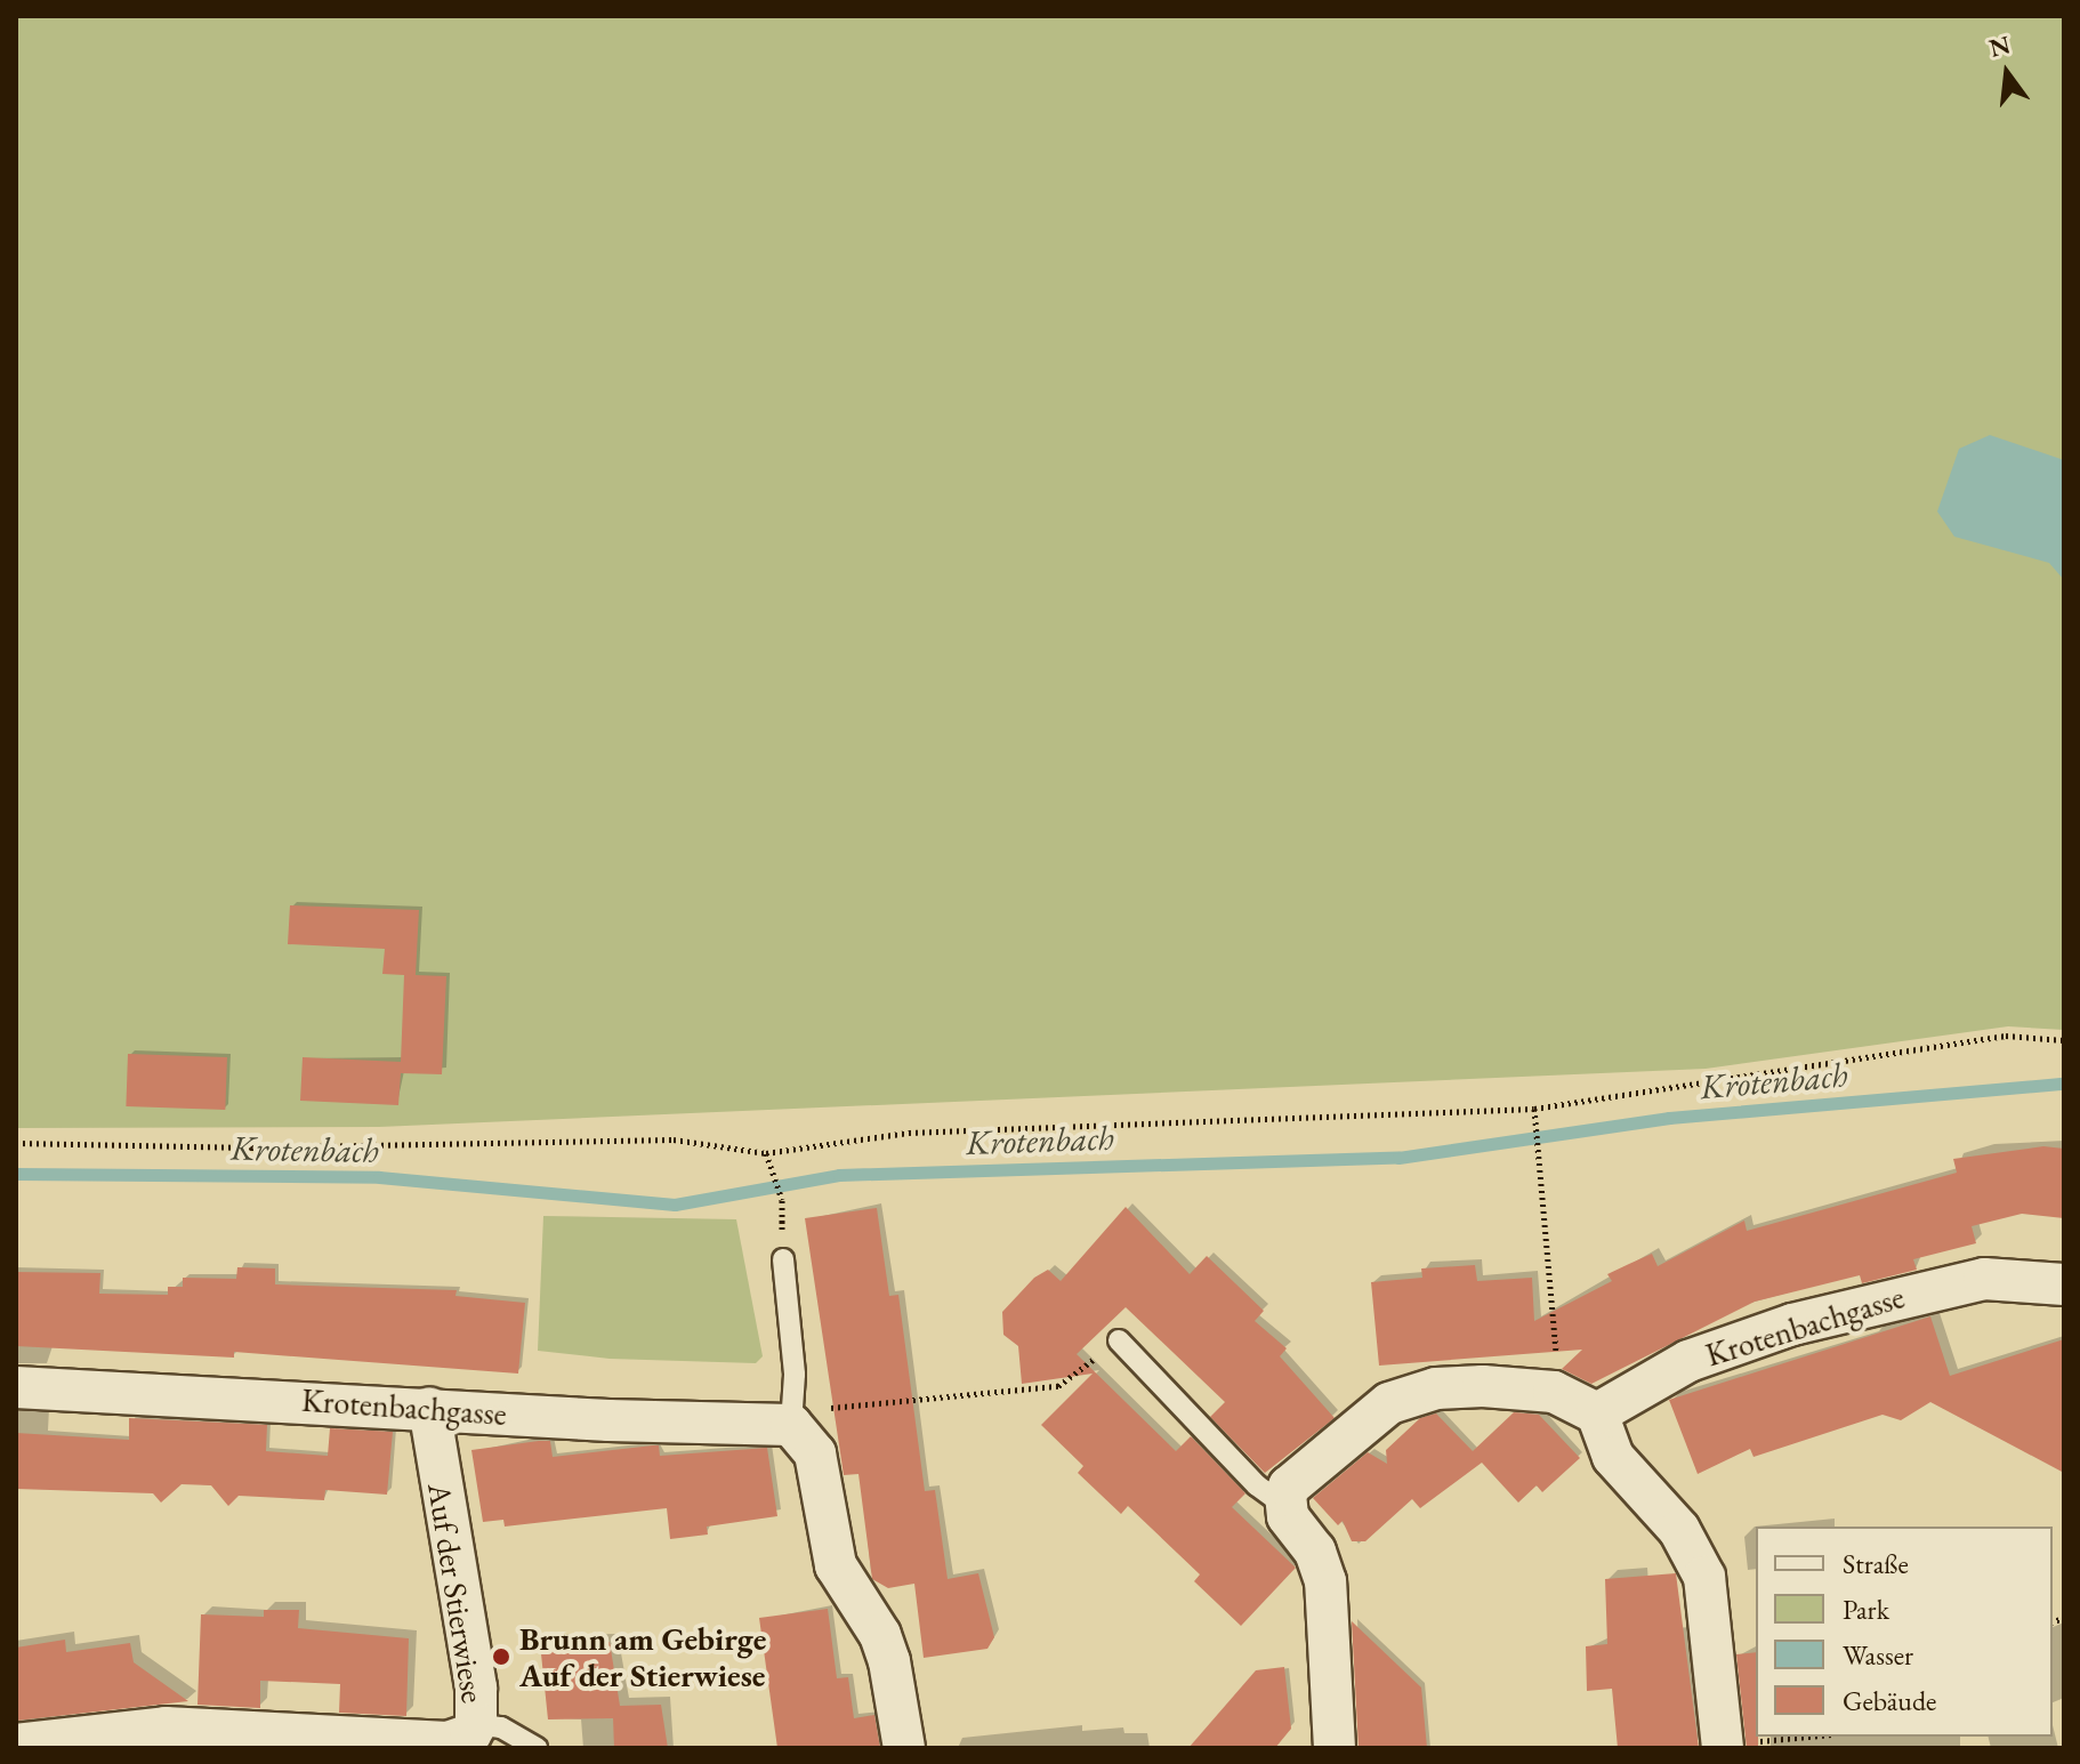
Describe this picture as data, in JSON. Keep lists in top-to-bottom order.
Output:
{
  "streets": {
    "street": ["Krotenbachgasse", "Auf der Stierwiese"]
  },
  "crossings": [
    ["Krotenbachgasse", "Auf der Stierwiese"]
  ],
  "water": ["Krotenbach"],
  "places": ["Brunn am Gebirge Auf der Stierwiese"],
  "legend": [
    "Straße",
    "Park",
    "Wasser",
    "Gebäude"
  ],
  "north": "top"
}
